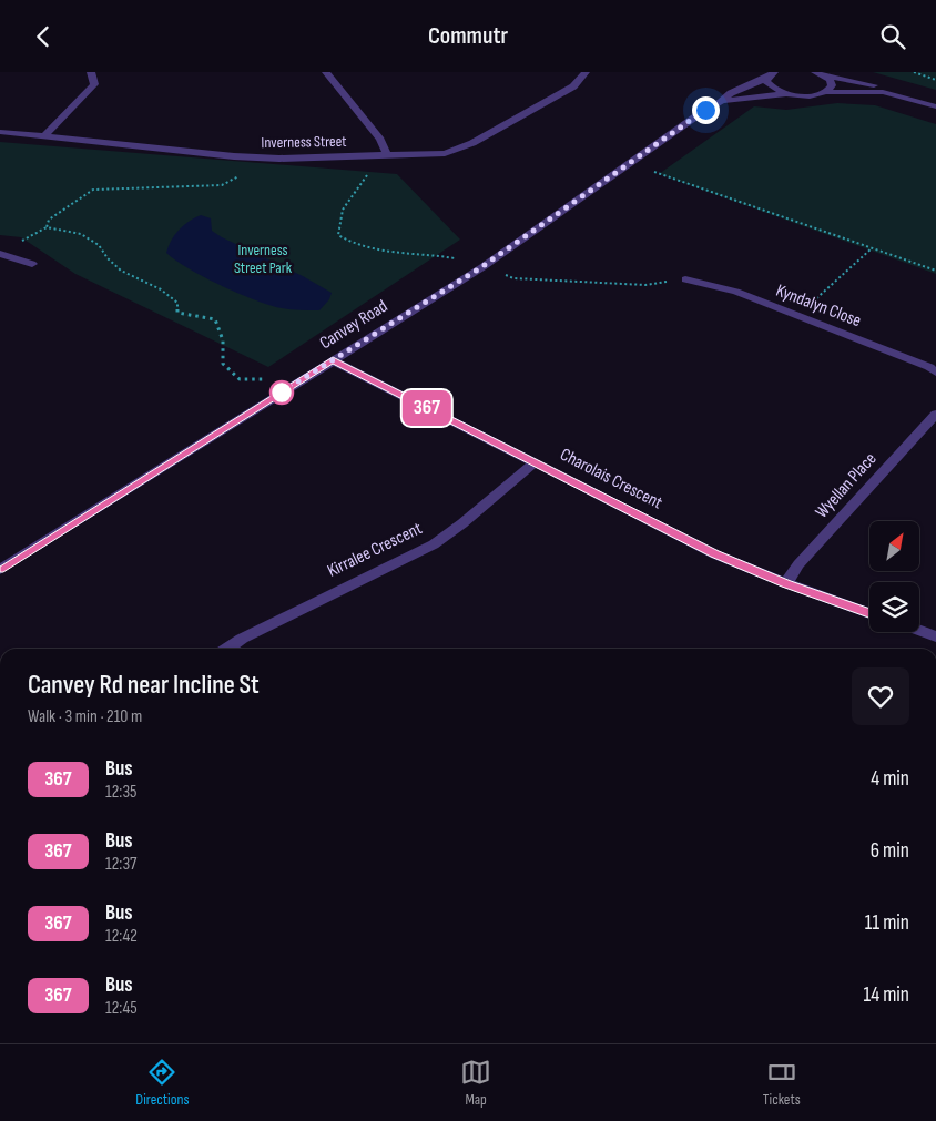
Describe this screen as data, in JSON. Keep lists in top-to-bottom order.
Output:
{
  "streets": {
    "street": [
      "Inverness Street",
      "Kyndalyn Close",
      "Canvey Road",
      "Charolais Crescent",
      "Wyellan Place",
      "Kirralee Crescent"
    ]
  },
  "crossings": [
    ["Canvey Road", "Charolais Crescent"],
    ["Charolais Crescent", "Wyellan Place"],
    ["Charolais Crescent", "Kirralee Crescent"]
  ],
  "parks": ["Inverness Street Park"],
  "lines": ["bus line 367"],
  "north": "top right",
  "page": {
    "header": "Commutr",
    "on_map": "367",
    "heading": ["Canvey Rd near Incline St", "Walk · 3 min · 210 m"],
    "list": [
      {
        "mark": "367",
        "name": "Bus",
        "note": "12:35",
        "value": "4 min"
      },
      {
        "mark": "367",
        "name": "Bus",
        "note": "12:37",
        "value": "6 min"
      },
      {
        "mark": "367",
        "name": "Bus",
        "note": "12:42",
        "value": "11 min"
      },
      {
        "mark": "367",
        "name": "Bus",
        "note": "12:45",
        "value": "14 min"
      }
    ],
    "tabs": ["Directions", "Map", "Tickets"]
  }
}
